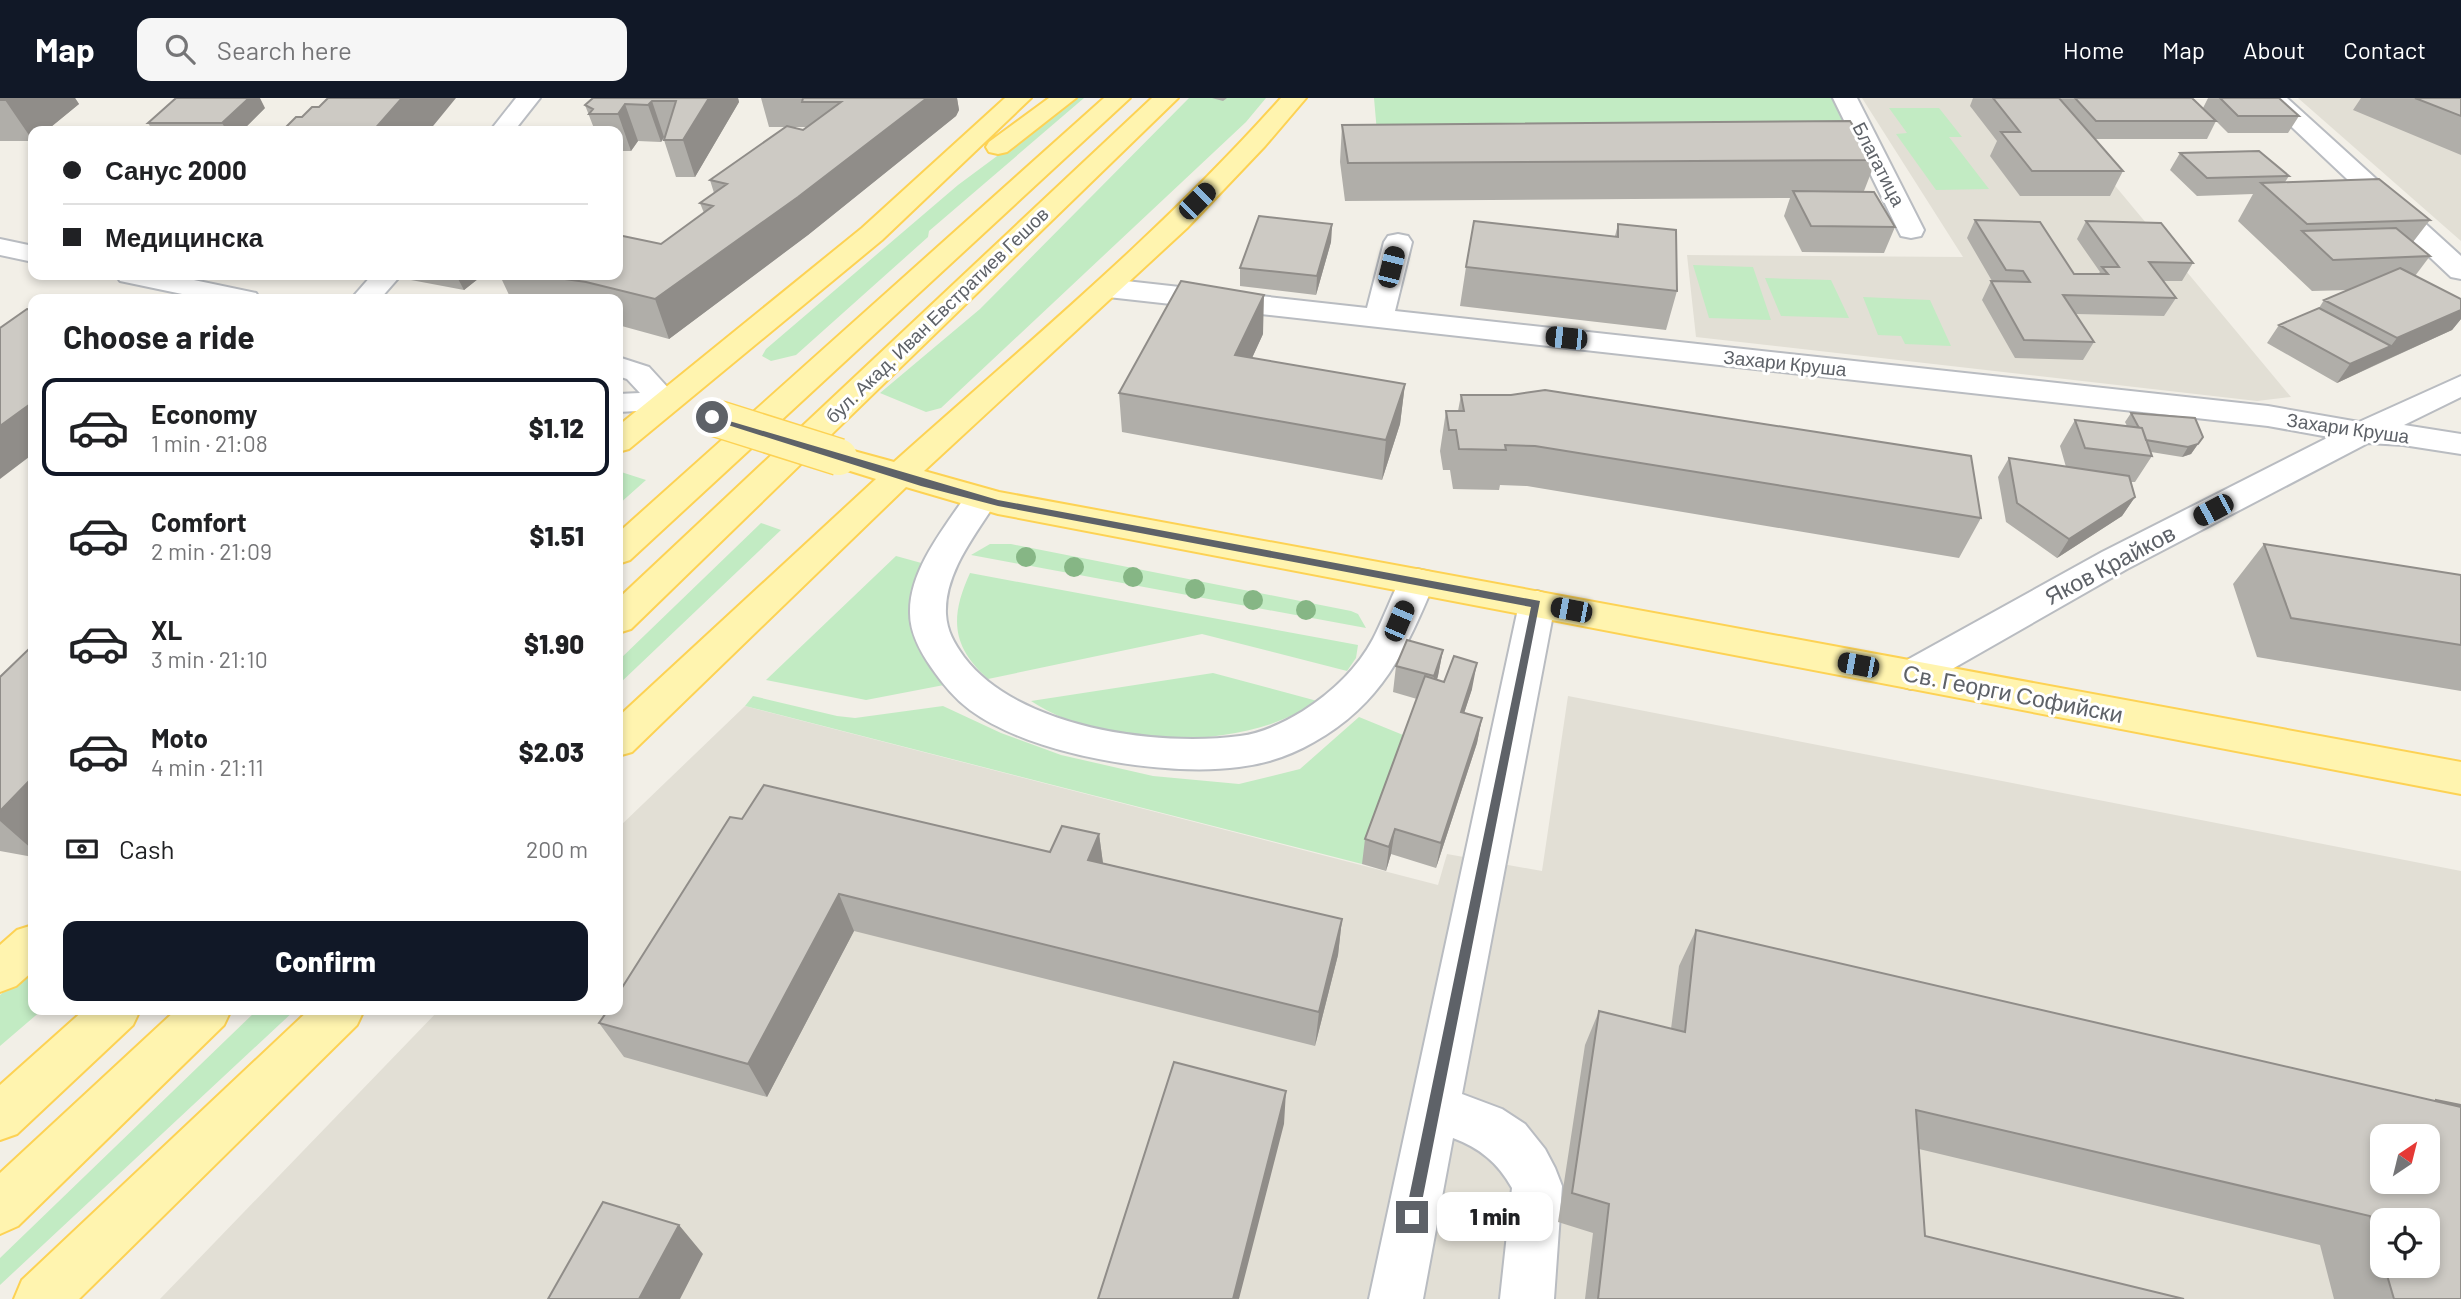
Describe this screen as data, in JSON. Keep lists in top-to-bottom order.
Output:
{
  "streets": {
    "main road": ["бул. Акад. Иван Евстратиев Гешов", "Св. Георги Софийски"],
    "street": ["Благатица", "Захари Круша", "Яков Крайков"]
  },
  "crossings": [
    ["Захари Круша", "Яков Крайков"],
    ["Яков Крайков", "Св. Георги Софийски"]
  ],
  "north": "top right",
  "page": {
    "header": "Map",
    "search": "Search here",
    "nav": [
      "Home",
      "Map",
      "About",
      "Contact"
    ],
    "banner": ["Санус 2000", "Медицинска"],
    "heading": "Choose a ride",
    "list": [
      {
        "name": "Economy",
        "note": "1 min · 21:08",
        "value": "$1.12"
      },
      {
        "name": "Comfort",
        "note": "2 min · 21:09",
        "value": "$1.51"
      },
      {
        "name": "XL",
        "note": "3 min · 21:10",
        "value": "$1.90"
      },
      {
        "name": "Moto",
        "note": "4 min · 21:11",
        "value": "$2.03"
      }
    ],
    "pay": ["Cash", "200 m"],
    "buttons": "Confirm",
    "bubble": "1 min"
  }
}
